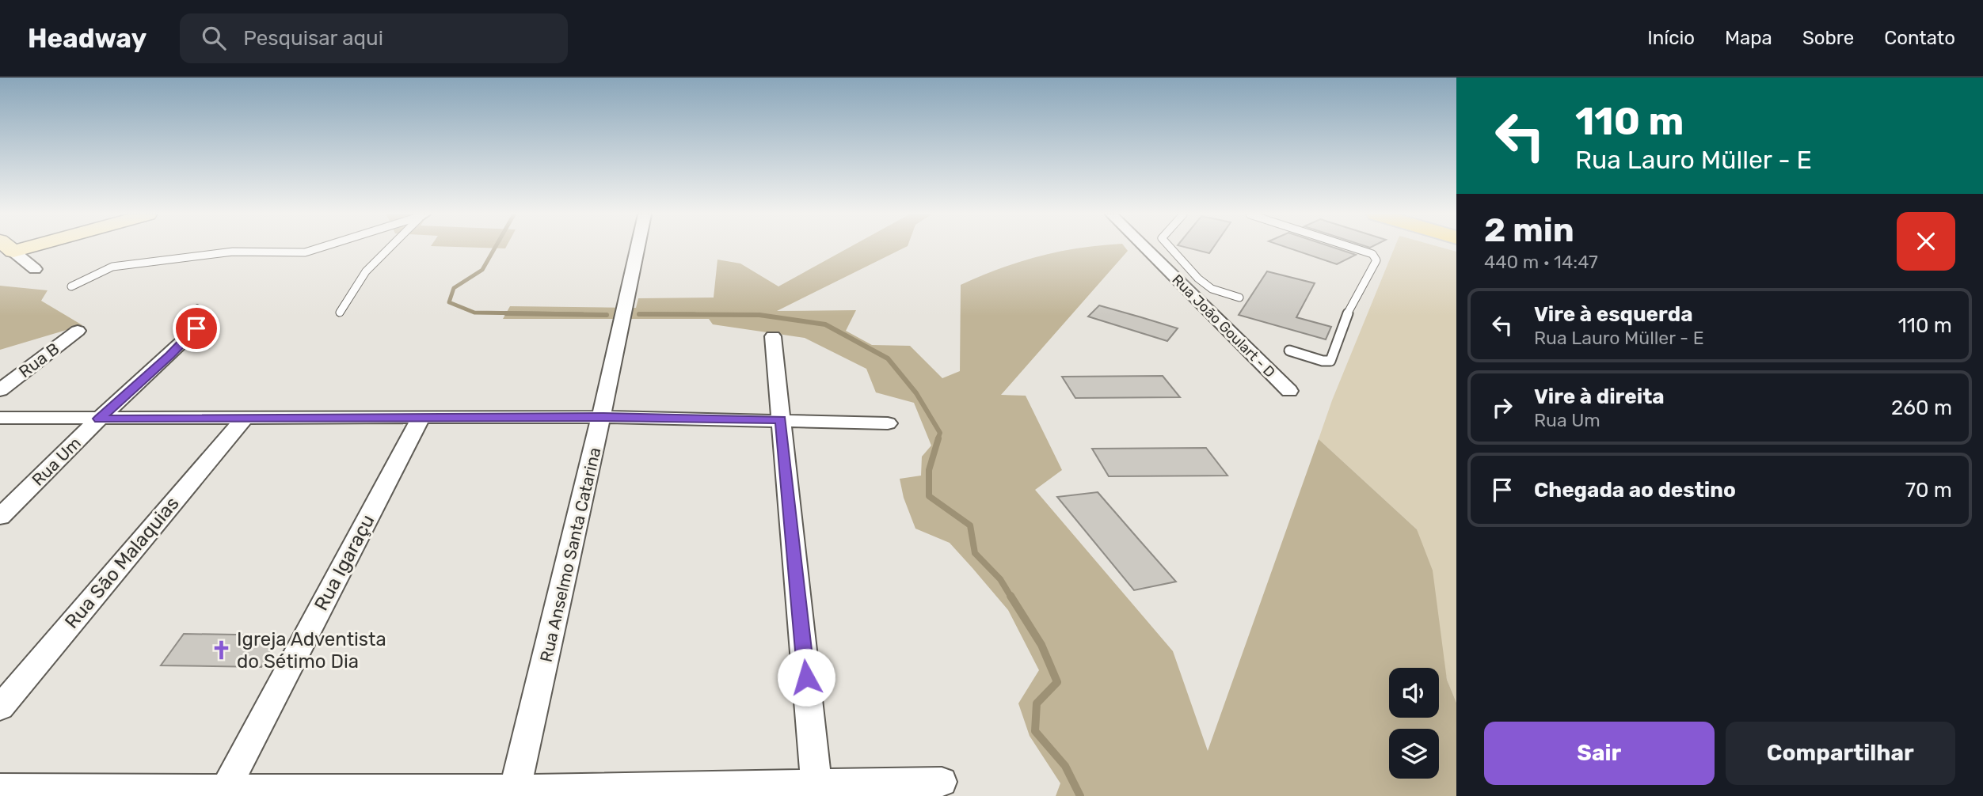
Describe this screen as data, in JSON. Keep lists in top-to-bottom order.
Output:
{
  "streets": {
    "street": [
      "Rua João Goulart - D",
      "Rua B",
      "Rua Um",
      "Rua Anselmo Santa Catarina",
      "Rua São Malaquias",
      "Rua Igaraçu"
    ]
  },
  "places": {
    "church": ["Igreja Adventista do Sétimo Dia"]
  },
  "page": {
    "header": "Headway",
    "search": "Pesquisar aqui",
    "nav": [
      "Início",
      "Mapa",
      "Sobre",
      "Contato"
    ],
    "turn": ["110 m", "Rua Lauro Müller - E"],
    "heading": ["2 min", "440 m · 14:47"],
    "list": [
      {
        "name": "Vire à esquerda",
        "note": "Rua Lauro Müller - E",
        "value": "110 m"
      },
      {
        "name": "Vire à direita",
        "note": "Rua Um",
        "value": "260 m"
      },
      {
        "name": "Chegada ao destino",
        "value": "70 m"
      }
    ],
    "buttons": ["Sair", "Compartilhar"]
  }
}
